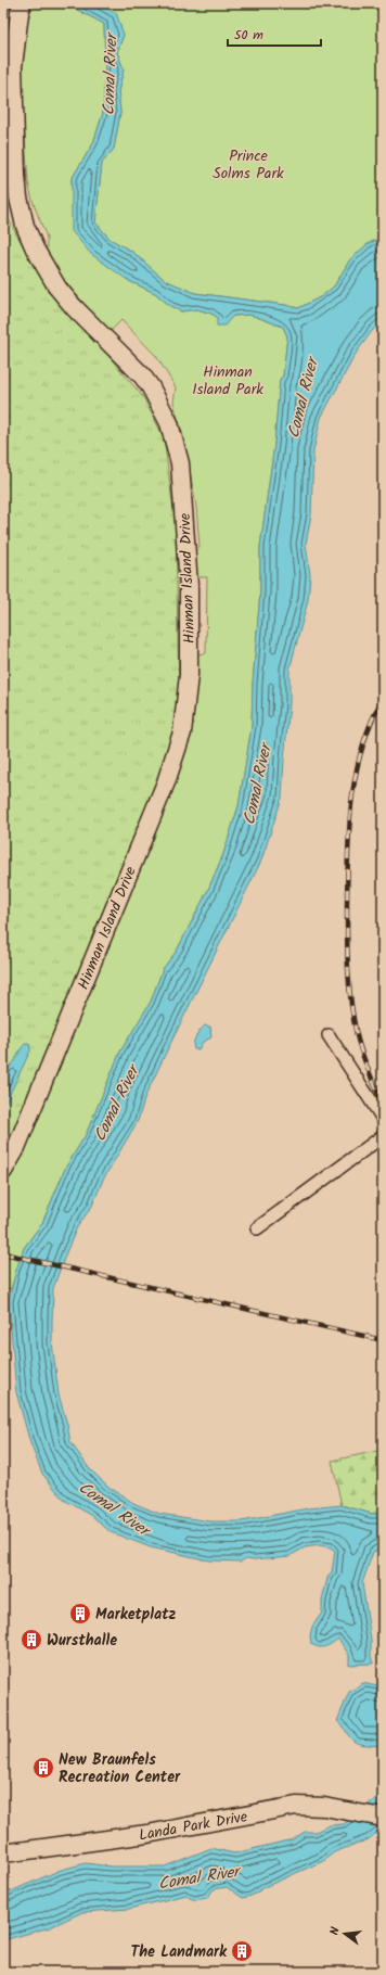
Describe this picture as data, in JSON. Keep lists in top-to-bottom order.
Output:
{
  "streets": {
    "street": ["Hinman Island Drive", "Landa Park Drive"]
  },
  "water": ["Comal River"],
  "parks": ["Prince Solms Park", "Hinman Island Park"],
  "places": {
    "building": [
      "Marketplatz",
      "Wursthalle",
      "New Braunfels Recreation Center",
      "The Landmark"
    ]
  },
  "scale_bar": "50 m",
  "north": "left"
}
